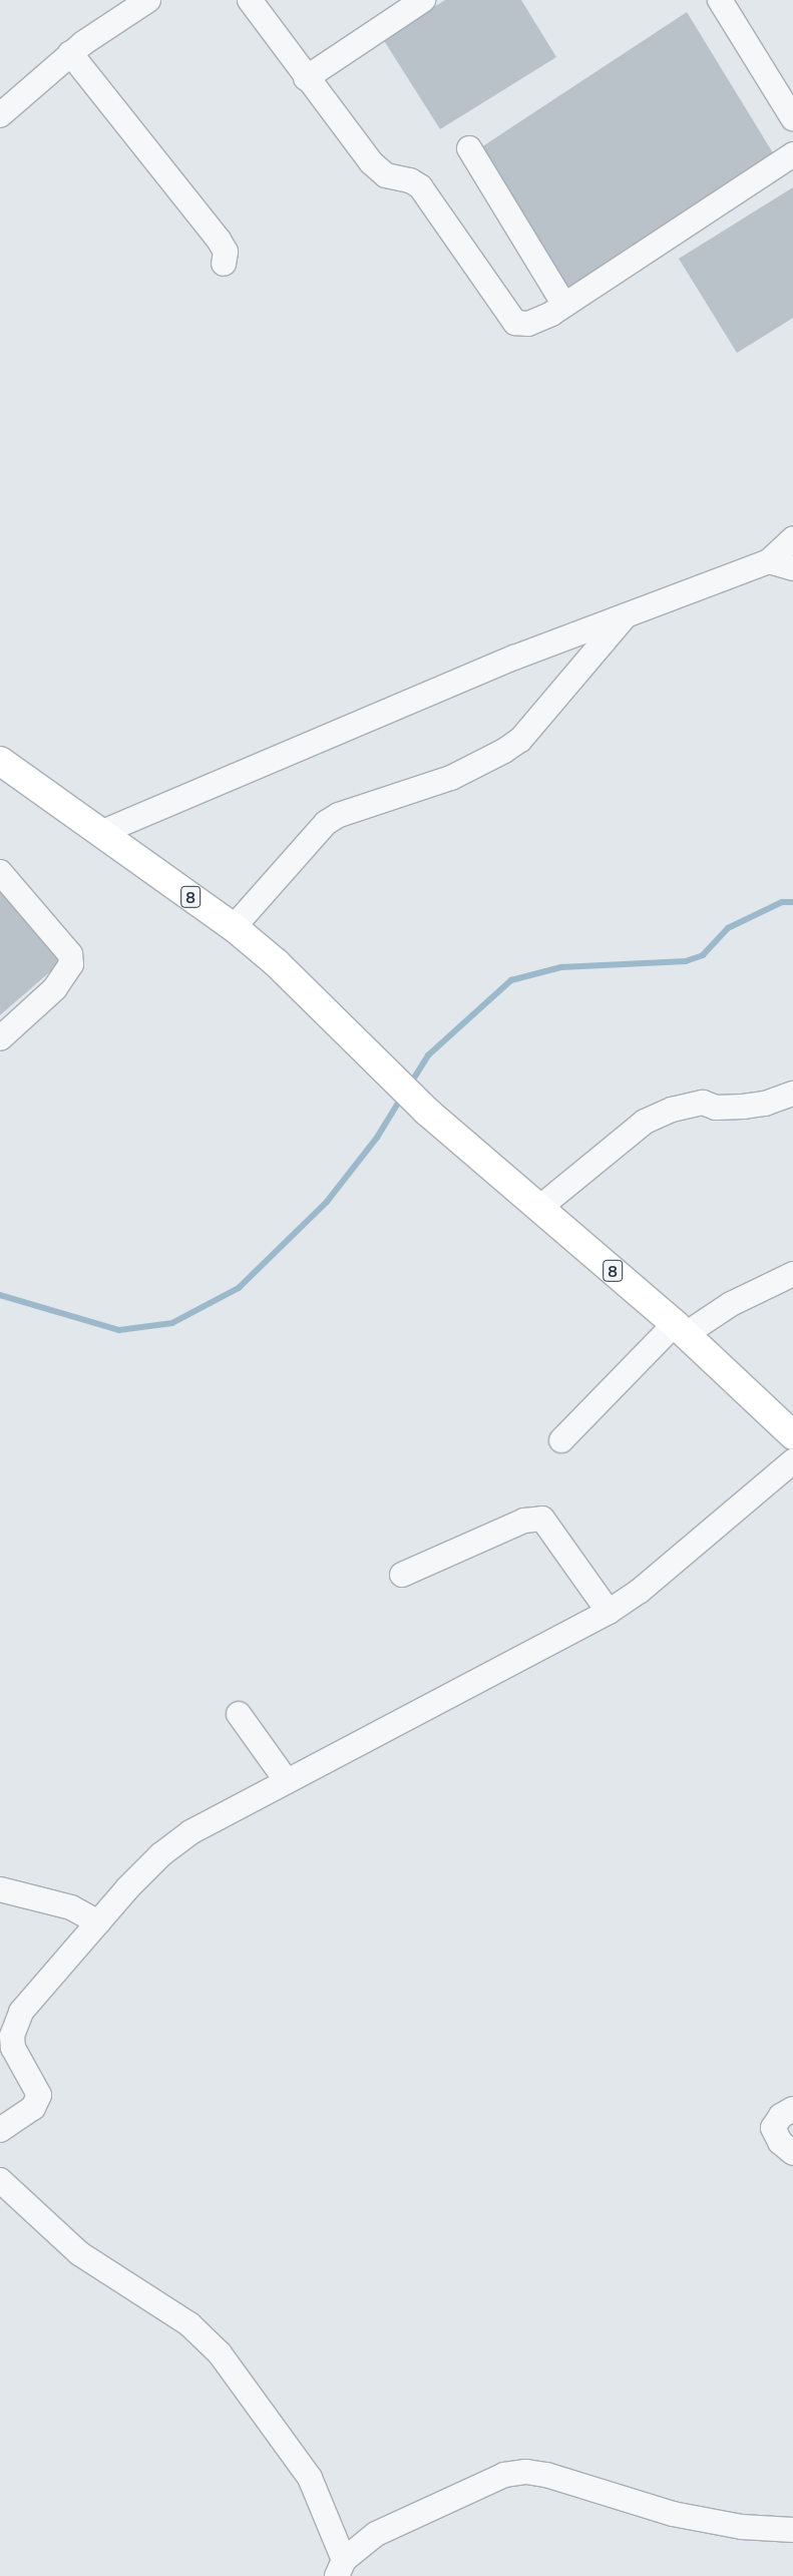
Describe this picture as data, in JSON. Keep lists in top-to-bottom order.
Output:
{
  "streets": {
    "highway": ["8"]
  }
}
